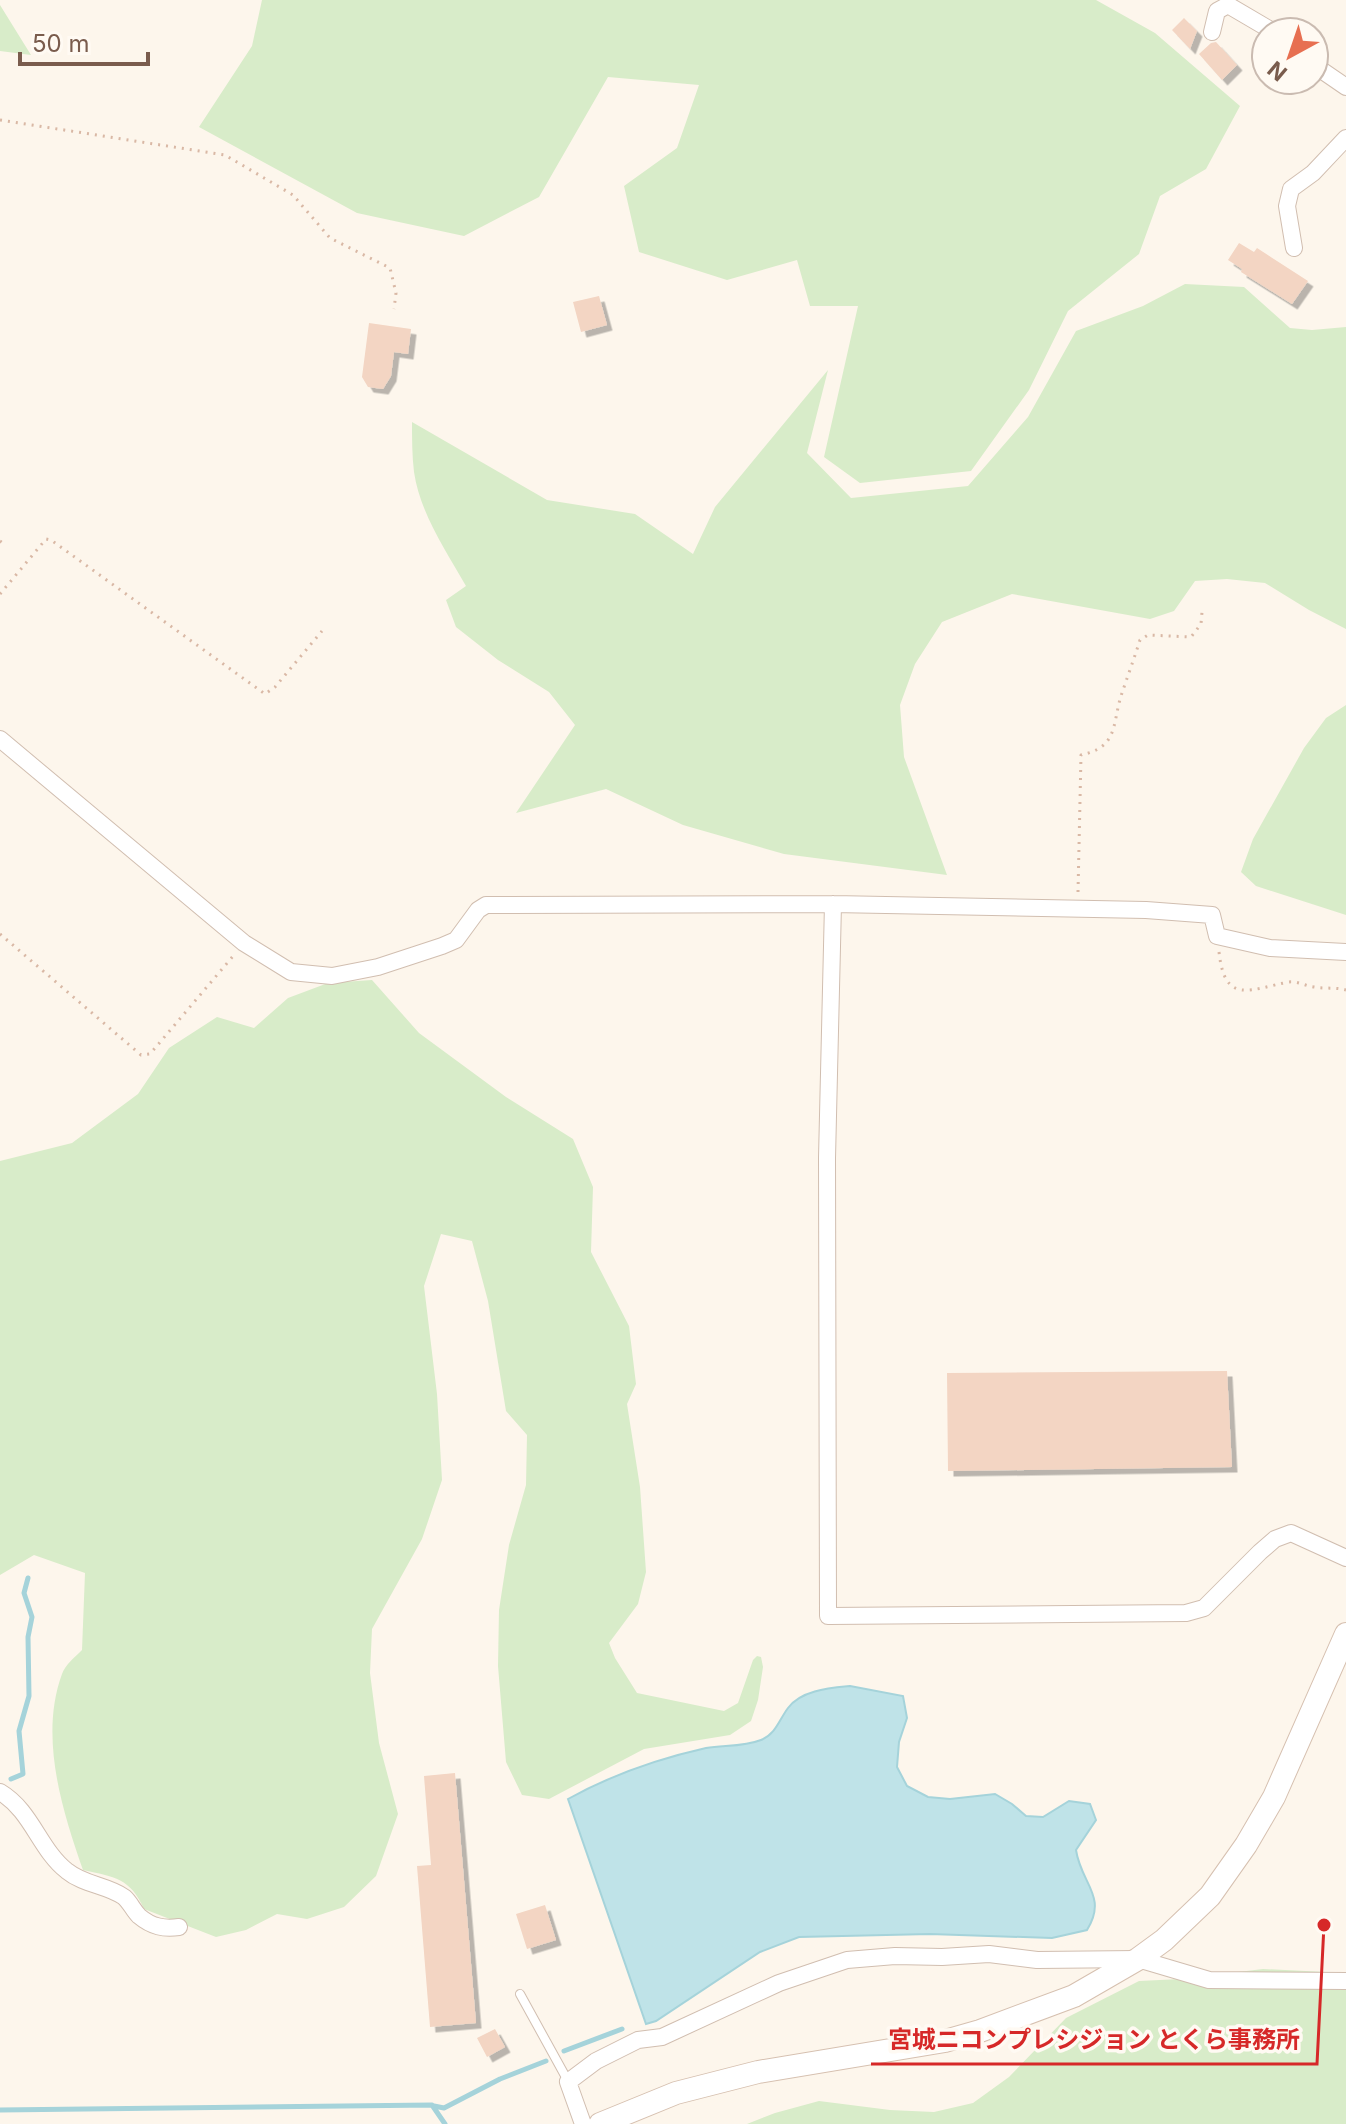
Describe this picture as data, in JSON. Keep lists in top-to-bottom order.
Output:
{
  "places": ["宮城ニコンプレシジョン とくら事務所"],
  "scale_bar": "50 m",
  "north": "bottom left"
}
